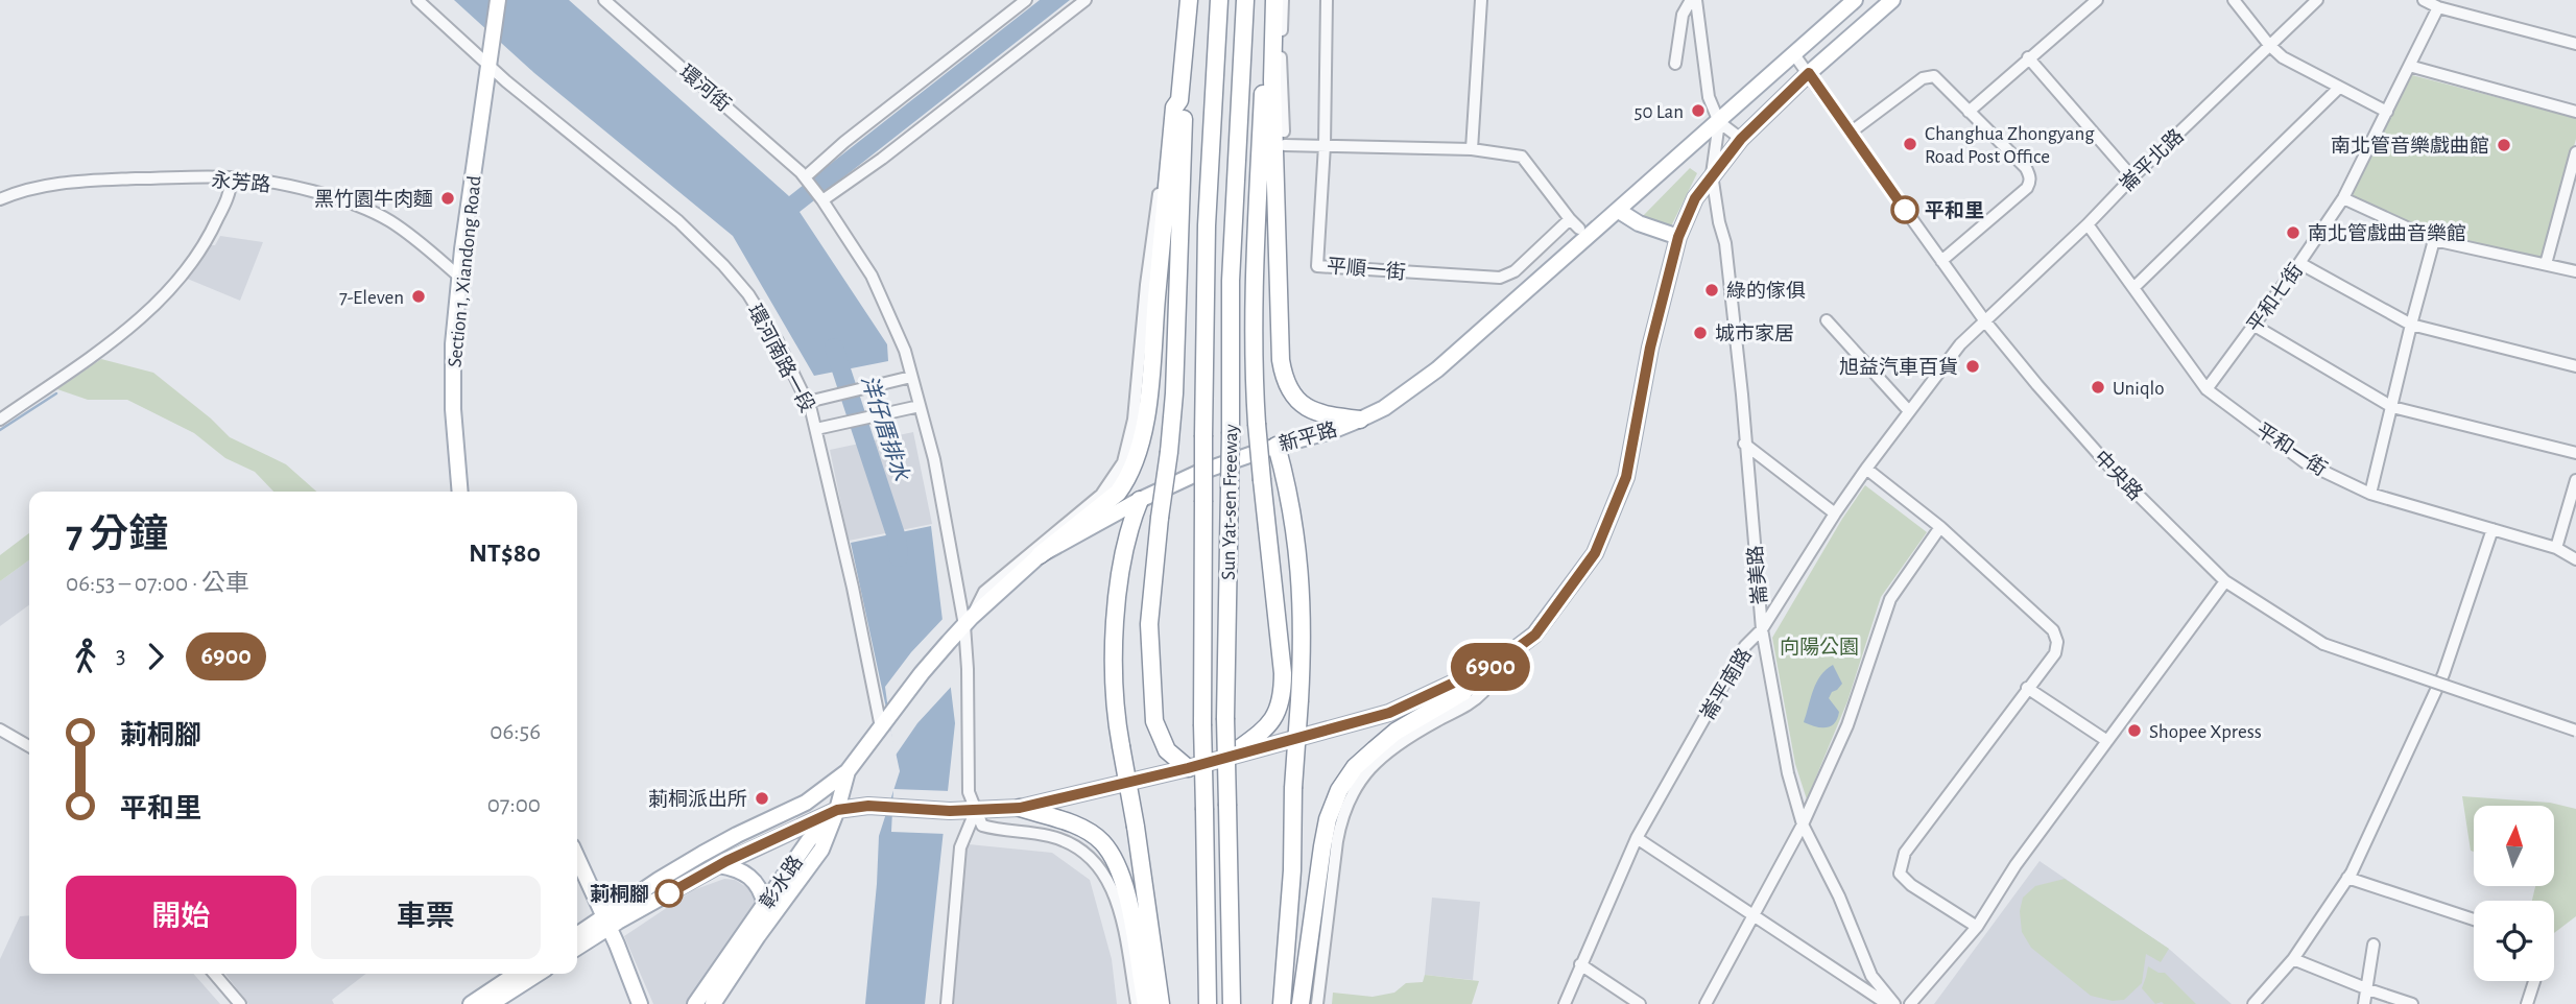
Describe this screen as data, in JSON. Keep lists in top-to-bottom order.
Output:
{
  "streets": {
    "highway": ["Sun Yat-sen Freeway"],
    "main road": ["Section 1, Xiandong Road", "新平路", "彰水路"],
    "street": [
      "環河街",
      "崙平北路",
      "永芳路",
      "平順一街",
      "平和七街",
      "環河南路一段",
      "平和一街",
      "中央路",
      "崙美路",
      "崙平南路"
    ]
  },
  "crossings": [
    ["環河街", "新平路"],
    ["崙平北路", "平和一街"],
    ["崙平北路", "中央路"],
    ["崙平北路", "崙平南路"],
    ["永芳路", "Section 1, Xiandong Road"],
    ["Section 1, Xiandong Road", "環河南路一段"],
    ["平和七街", "平和一街"],
    ["環河南路一段", "新平路"],
    ["新平路", "中央路"],
    ["新平路", "崙美路"],
    ["新平路", "彰水路"],
    ["中央路", "崙平南路"],
    ["崙美路", "崙平南路"]
  ],
  "water": ["洋仔厝排水"],
  "parks": ["向陽公園"],
  "places": [
    "50 Lan",
    "Changhua Zhongyang Road Post Office",
    "南北管音樂戲曲館",
    "黑竹園牛肉麵",
    "平和里",
    "南北管戲曲音樂館",
    "綠的傢俱",
    "7-Eleven",
    "城市家居",
    "旭益汽車百貨",
    "Uniqlo",
    "Shopee Xpress",
    "莿桐派出所",
    "莿桐腳"
  ],
  "lines": ["bus line 6900"],
  "north": "top",
  "page": {
    "on_map": "6900",
    "heading": ["7 分鐘", "06:53 – 07:00 · 公車", "NT$80"],
    "legs": ["3", "6900"],
    "list": [
      {
        "name": "莿桐腳",
        "value": "06:56"
      },
      {
        "name": "平和里",
        "value": "07:00"
      }
    ],
    "buttons": ["開始", "車票"]
  }
}
